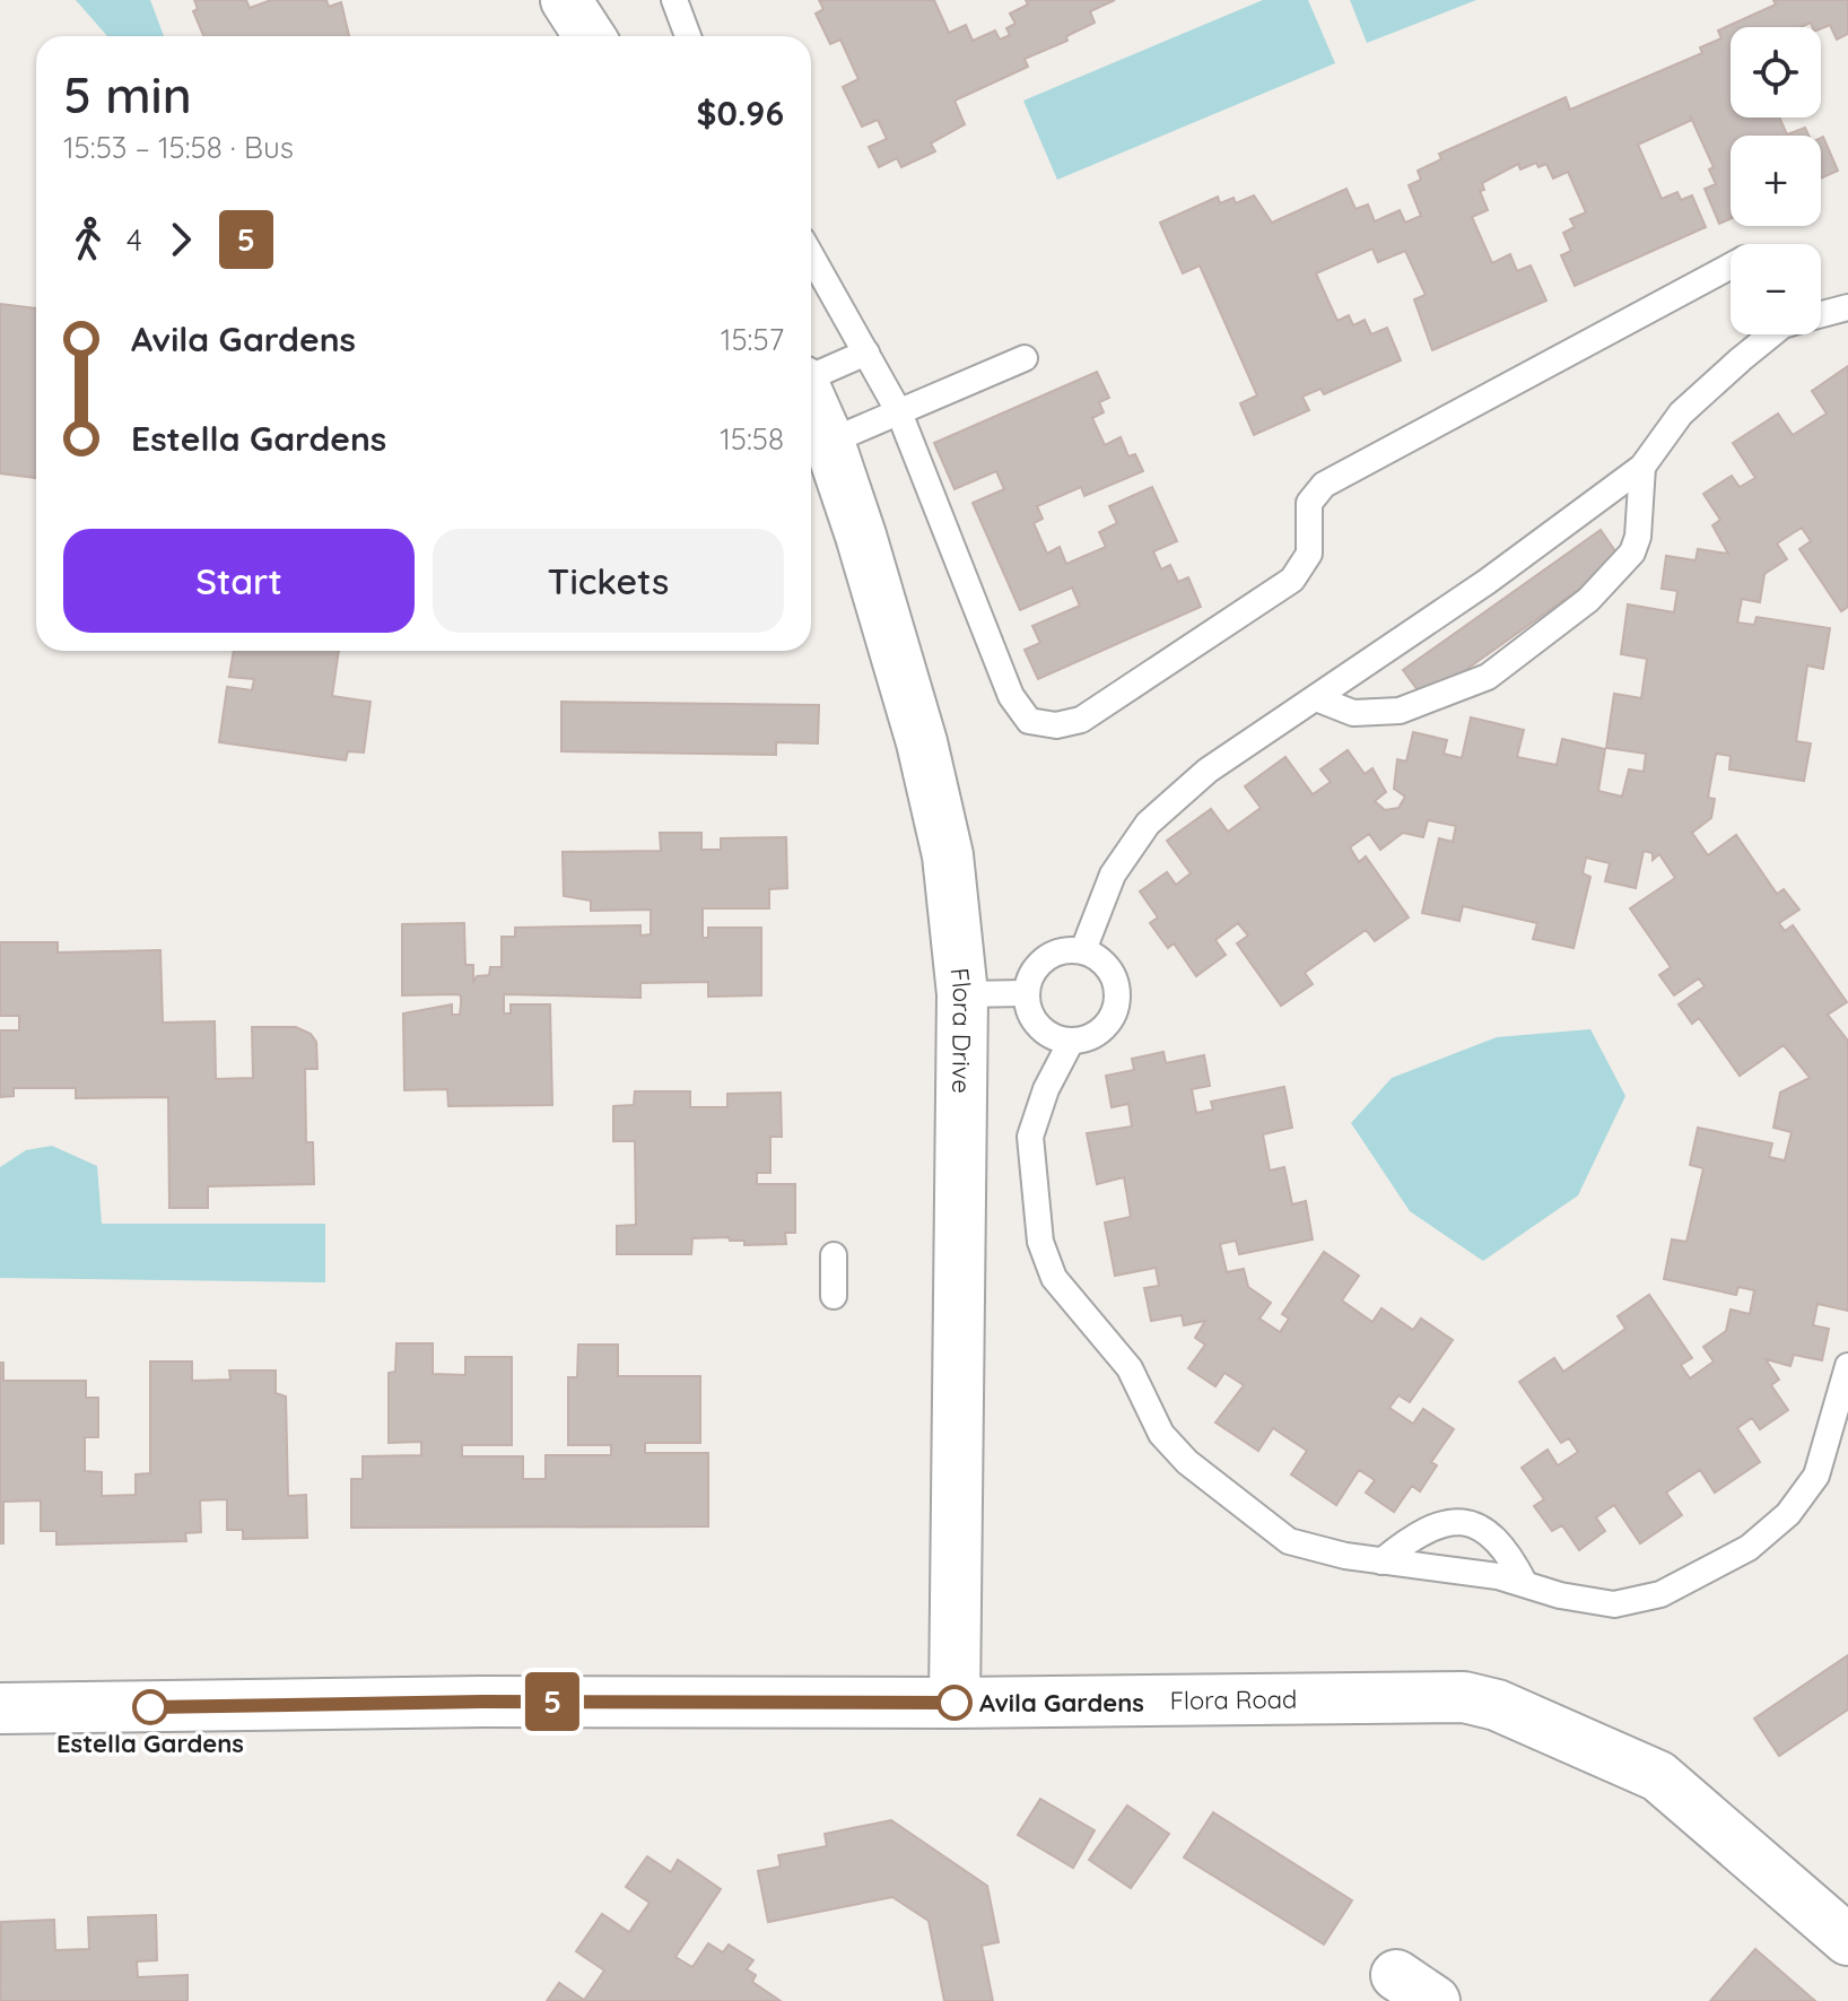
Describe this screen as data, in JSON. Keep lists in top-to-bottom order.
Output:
{
  "streets": {
    "street": ["Flora Drive", "Flora Road"]
  },
  "crossings": [
    ["Flora Drive", "Flora Road"]
  ],
  "places": ["Avila Gardens", "Estella Gardens"],
  "lines": ["bus line 5"],
  "page": {
    "on_map": "5",
    "map_buttons": ["+", "−"],
    "heading": ["5 min", "15:53 – 15:58 · Bus", "$0.96"],
    "legs": ["4", "5"],
    "list": [
      {
        "name": "Avila Gardens",
        "value": "15:57"
      },
      {
        "name": "Estella Gardens",
        "value": "15:58"
      }
    ],
    "buttons": ["Start", "Tickets"]
  }
}
